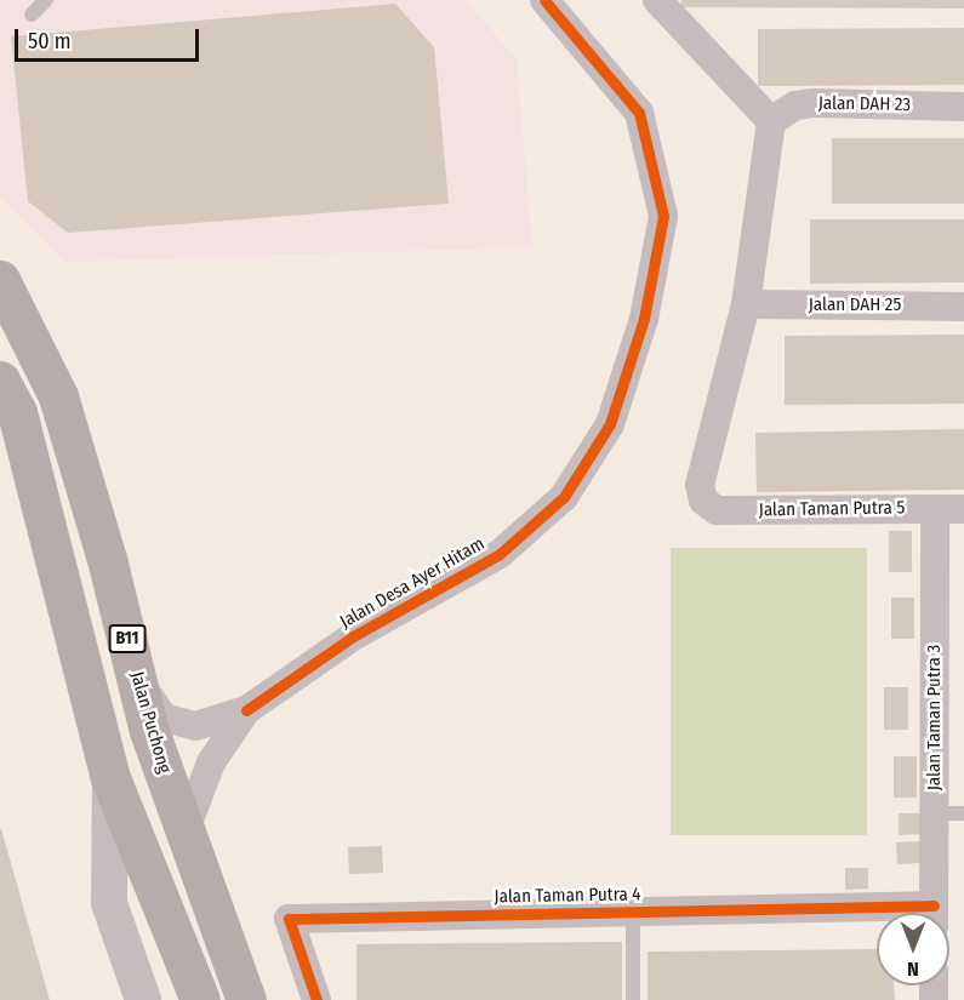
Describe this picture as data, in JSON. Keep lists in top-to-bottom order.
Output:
{
  "streets": {
    "main road": ["B11", "Jalan Puchong"],
    "street": [
      "Jalan DAH 23",
      "Jalan DAH 25",
      "Jalan Taman Putra 5",
      "Jalan Desa Ayer Hitam",
      "Jalan Taman Putra 3",
      "Jalan Taman Putra 4"
    ]
  },
  "crossings": [
    ["Jalan DAH 25", "Jalan Taman Putra 5"],
    ["Jalan Taman Putra 5", "Jalan Taman Putra 3"],
    ["Jalan Desa Ayer Hitam", "Jalan Puchong"]
  ],
  "scale_bar": "50 m",
  "north": "bottom"
}
